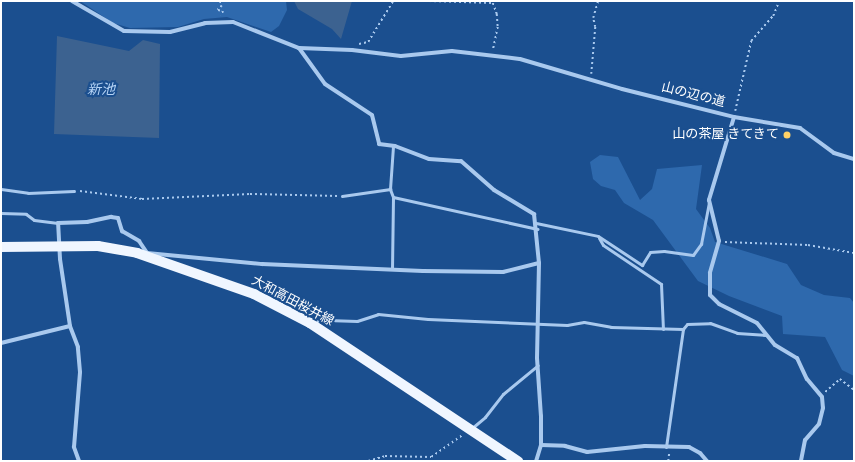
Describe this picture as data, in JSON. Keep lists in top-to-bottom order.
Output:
{
  "streets": {
    "main road": ["大和高田桜井線"],
    "street": ["山の辺の道"]
  },
  "water": ["新池"],
  "places": ["山の茶屋 きてきて"]
}
